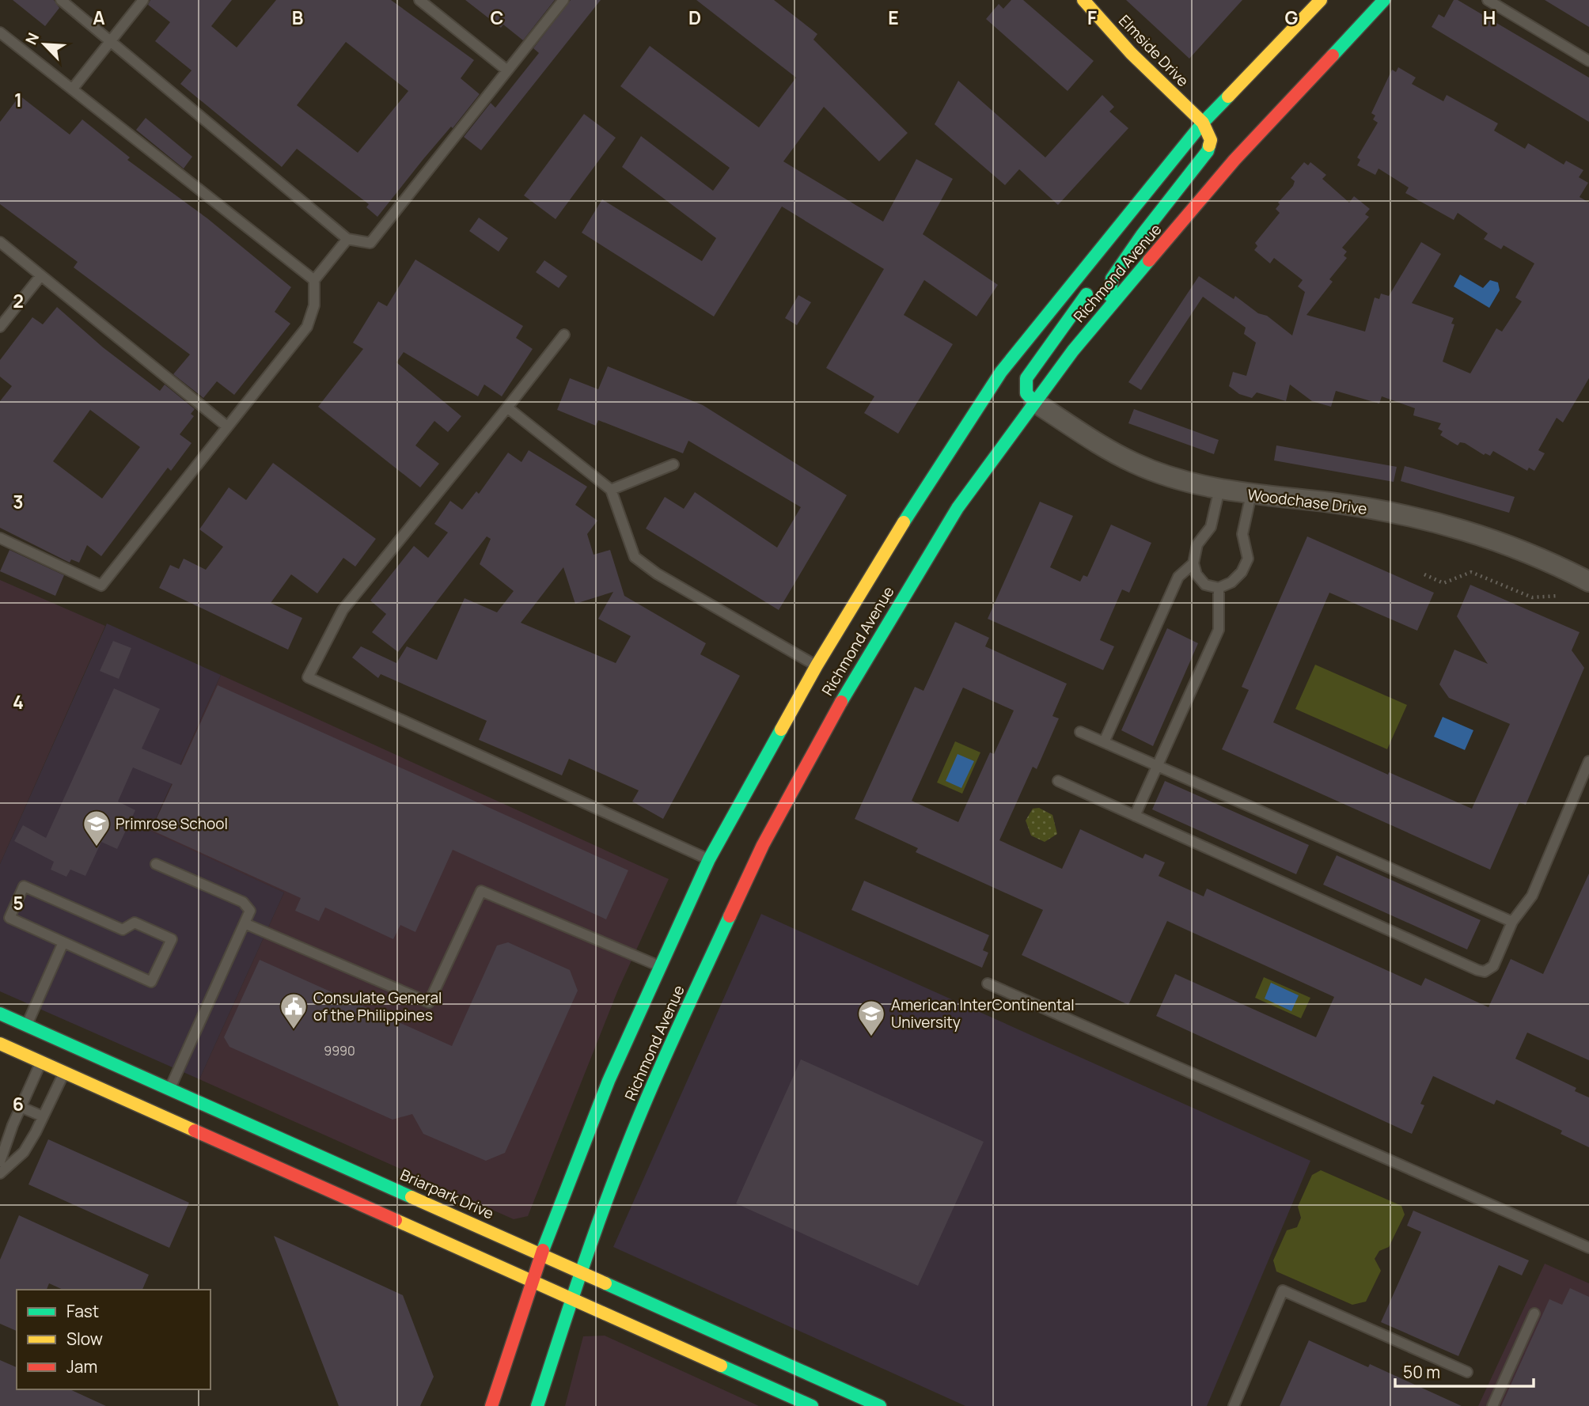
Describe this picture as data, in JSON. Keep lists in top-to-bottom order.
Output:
{
  "streets": {
    "main road": ["Elmside Drive", "Richmond Avenue", "Briarpark Drive"],
    "street": ["Woodchase Drive"]
  },
  "crossings": [
    ["Elmside Drive", "Richmond Avenue"],
    ["Richmond Avenue", "Woodchase Drive"],
    ["Richmond Avenue", "Briarpark Drive"]
  ],
  "places": {
    "school or university": ["Primrose School", "American InterContinental University"],
    "public building": ["Consulate General of the Philippines"]
  },
  "house_numbers": ["9990"],
  "legend": ["Fast", "Slow", "Jam"],
  "scale_bar": "50 m",
  "north": "top left",
  "grid": {
    "columns": [
      "A",
      "B",
      "C",
      "D",
      "E",
      "F",
      "G",
      "H"
    ],
    "rows": [
      "1",
      "2",
      "3",
      "4",
      "5",
      "6"
    ]
  }
}
